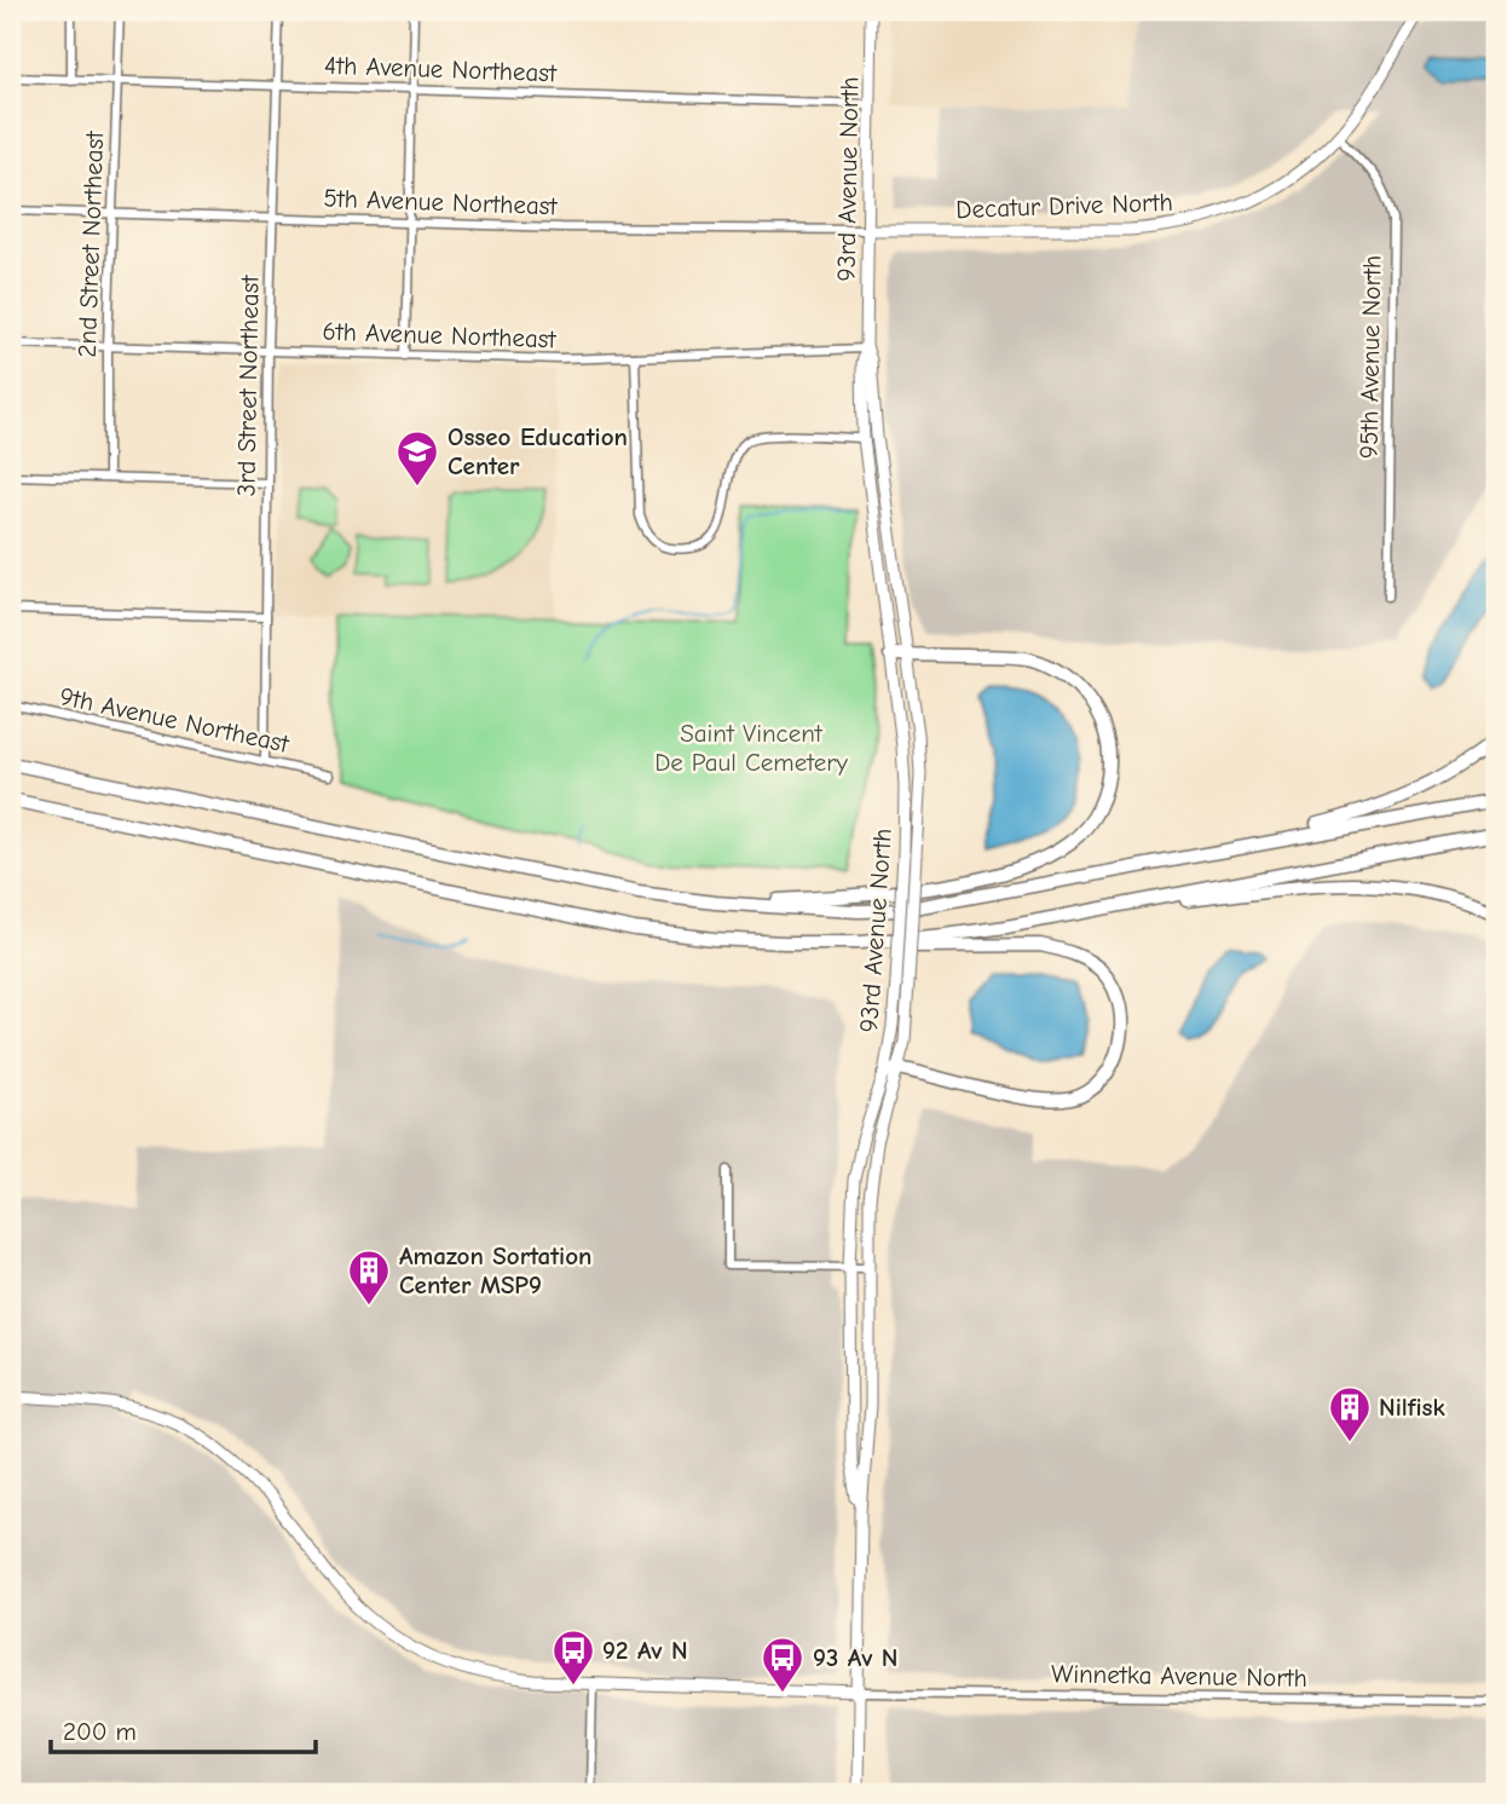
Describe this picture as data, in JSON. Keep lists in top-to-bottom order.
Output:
{
  "streets": {
    "street": [
      "4th Avenue Northeast",
      "93rd Avenue North",
      "5th Avenue Northeast",
      "Decatur Drive North",
      "2nd Street Northeast",
      "6th Avenue Northeast",
      "95th Avenue North",
      "3rd Street Northeast",
      "9th Avenue Northeast",
      "Winnetka Avenue North"
    ]
  },
  "crossings": [
    ["4th Avenue Northeast", "93rd Avenue North"],
    ["4th Avenue Northeast", "2nd Street Northeast"],
    ["4th Avenue Northeast", "3rd Street Northeast"],
    ["93rd Avenue North", "5th Avenue Northeast"],
    ["93rd Avenue North", "Decatur Drive North"],
    ["93rd Avenue North", "6th Avenue Northeast"],
    ["93rd Avenue North", "Winnetka Avenue North"],
    ["5th Avenue Northeast", "Decatur Drive North"],
    ["5th Avenue Northeast", "2nd Street Northeast"],
    ["5th Avenue Northeast", "3rd Street Northeast"],
    ["Decatur Drive North", "95th Avenue North"],
    ["2nd Street Northeast", "6th Avenue Northeast"],
    ["6th Avenue Northeast", "3rd Street Northeast"],
    ["3rd Street Northeast", "9th Avenue Northeast"]
  ],
  "parks": ["Saint Vincent De Paul Cemetery"],
  "places": {
    "school or university": ["Osseo Education Center"],
    "building": ["Amazon Sortation Center MSP9", "Nilfisk"],
    "bus stop": ["92 Av N", "93 Av N"]
  },
  "scale_bar": "200 m"
}
